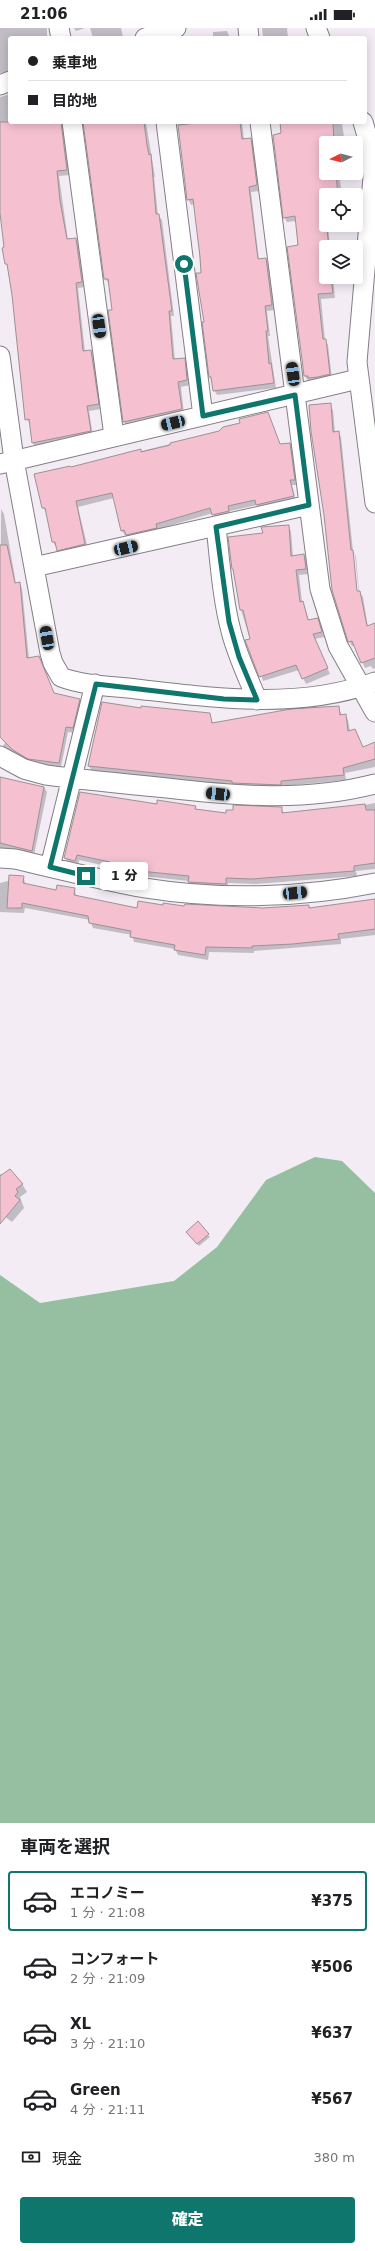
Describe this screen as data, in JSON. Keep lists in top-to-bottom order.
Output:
{
  "north": "left",
  "page": {
    "status": "21:06",
    "banner": ["乗車地", "目的地"],
    "bubble": "1 分",
    "heading": "車両を選択",
    "list": [
      {
        "name": "エコノミー",
        "note": "1 分 · 21:08",
        "value": "¥375"
      },
      {
        "name": "コンフォート",
        "note": "2 分 · 21:09",
        "value": "¥506"
      },
      {
        "name": "XL",
        "note": "3 分 · 21:10",
        "value": "¥637"
      },
      {
        "name": "Green",
        "note": "4 分 · 21:11",
        "value": "¥567"
      }
    ],
    "pay": ["現金", "380 m"],
    "buttons": "確定"
  }
}
